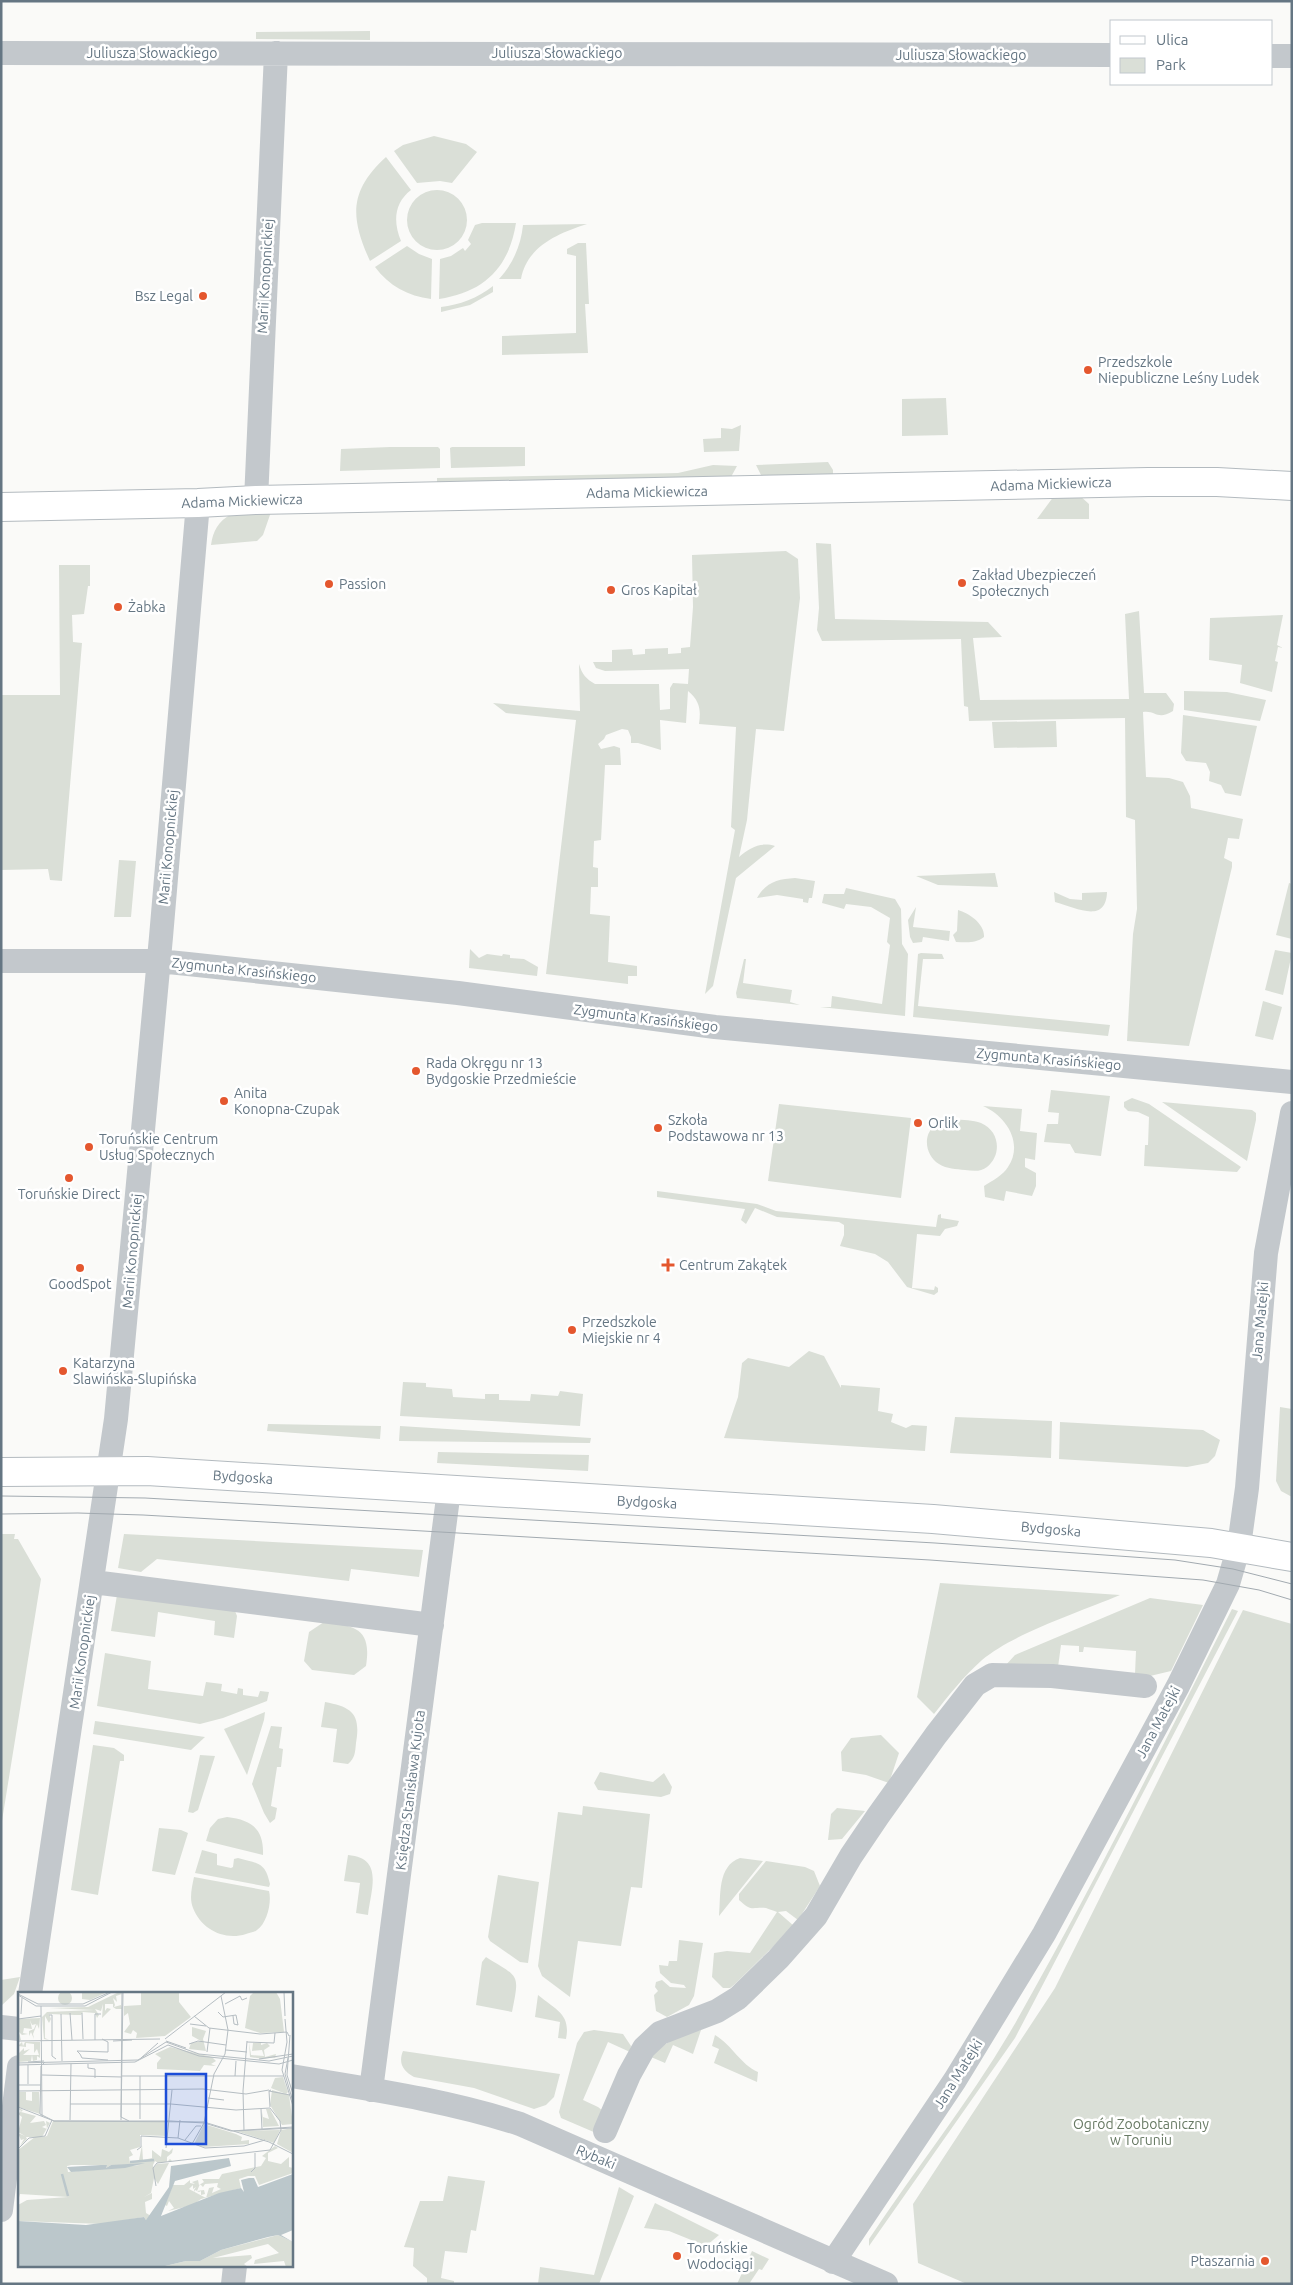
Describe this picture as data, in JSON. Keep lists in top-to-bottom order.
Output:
{
  "streets": {
    "street": [
      "Juliusza Słowackiego",
      "Marii Konopnickiej",
      "Adama Mickiewicza",
      "Zygmunta Krasińskiego",
      "Jana Matejki",
      "Bydgoska",
      "Księdza Stanisława Kujota",
      "Rybaki"
    ]
  },
  "crossings": [
    ["Juliusza Słowackiego", "Marii Konopnickiej"],
    ["Marii Konopnickiej", "Adama Mickiewicza"],
    ["Marii Konopnickiej", "Zygmunta Krasińskiego"],
    ["Marii Konopnickiej", "Bydgoska"],
    ["Jana Matejki", "Bydgoska"],
    ["Jana Matejki", "Rybaki"],
    ["Bydgoska", "Księdza Stanisława Kujota"],
    ["Księdza Stanisława Kujota", "Rybaki"]
  ],
  "parks": ["Ogród Zoobotaniczny w Toruniu"],
  "places": {
    "other": [
      "Bsz Legal",
      "Przedszkole Niepubliczne Leśny Ludek",
      "Zakład Ubezpieczeń Społecznych",
      "Passion",
      "Gros Kapitał",
      "Żabka",
      "Rada Okręgu nr 13 Bydgoskie Przedmieście",
      "Anita Konopna-Czupak",
      "Orlik",
      "Szkoła Podstawowa nr 13",
      "Toruńskie Centrum Usług Społecznych",
      "Toruńskie Direct",
      "GoodSpot",
      "Przedszkole Miejskie nr 4",
      "Katarzyna Slawińska-Slupińska",
      "Toruńskie Wodociągi",
      "Ptaszarnia"
    ],
    "health": ["Centrum Zakątek"]
  },
  "legend": ["Ulica", "Park"]
}
